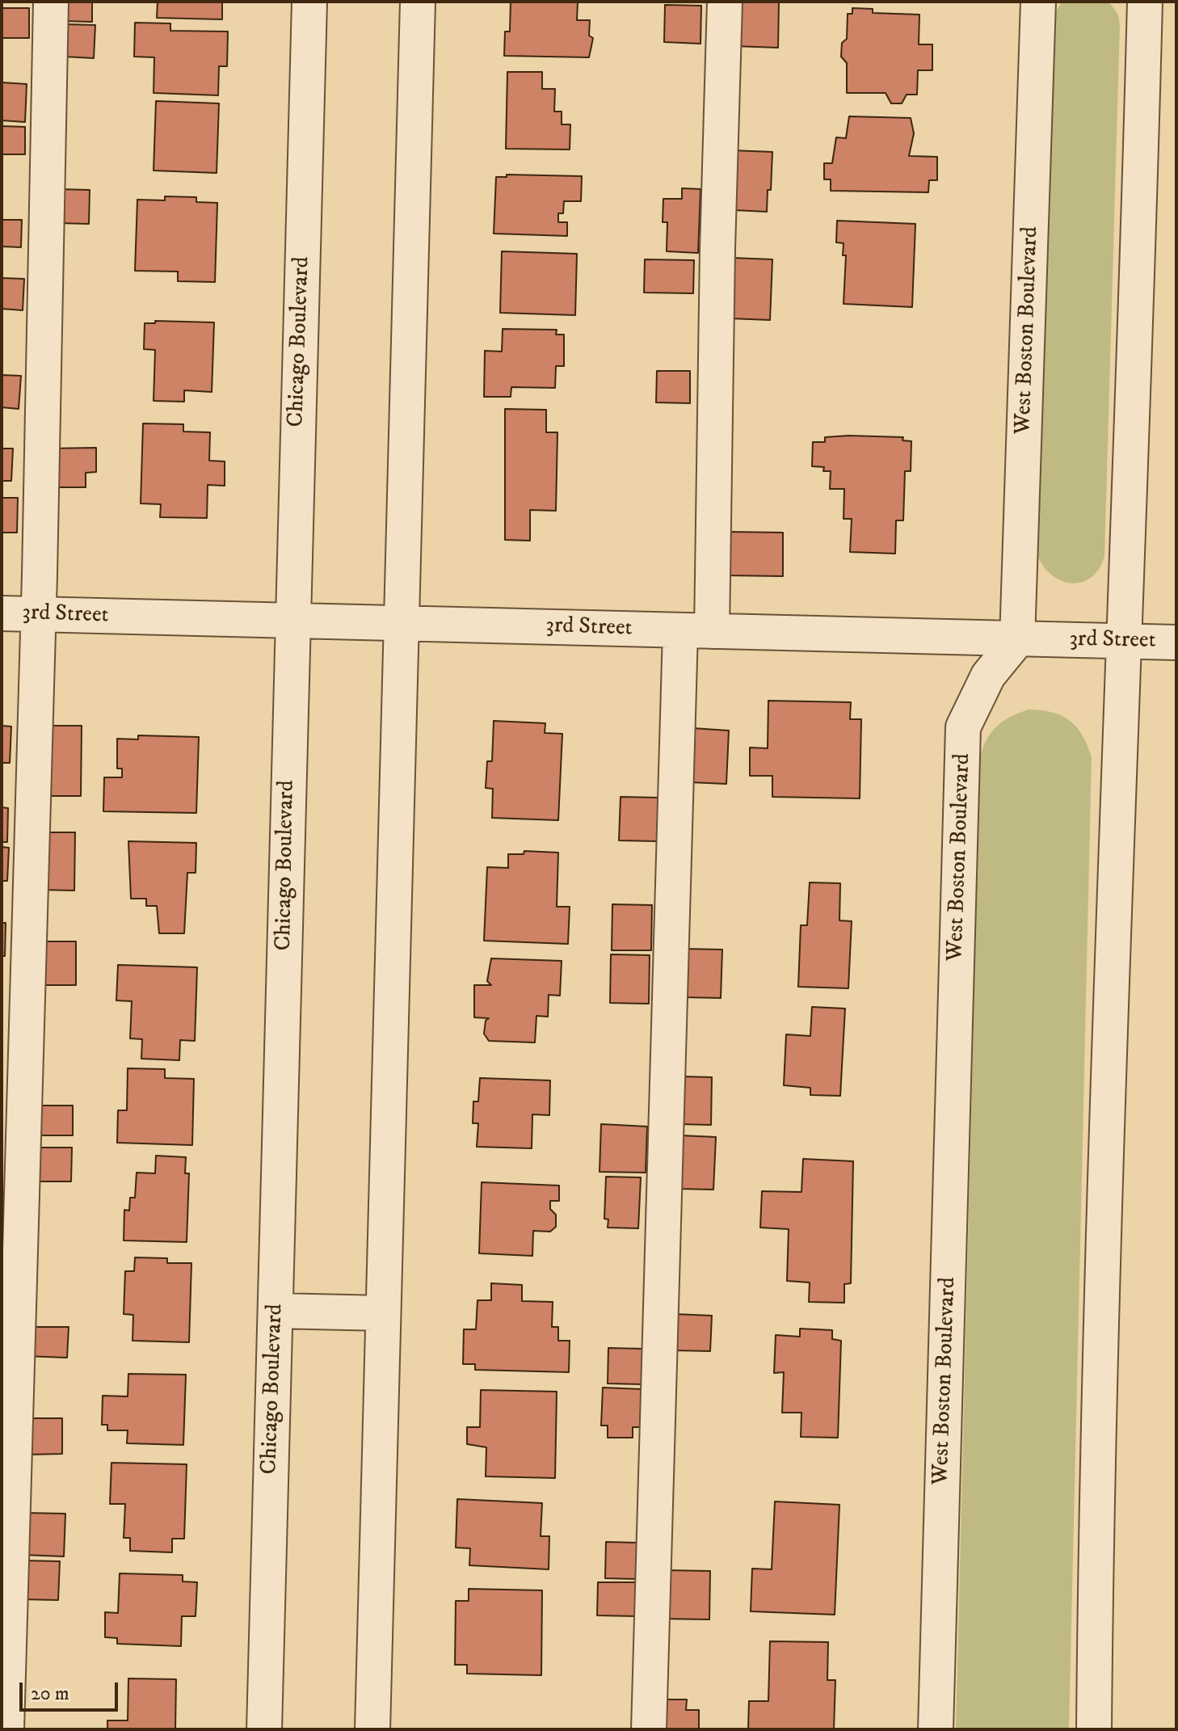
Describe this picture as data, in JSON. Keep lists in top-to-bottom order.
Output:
{
  "streets": {
    "street": ["West Boston Boulevard", "Chicago Boulevard", "3rd Street"]
  },
  "crossings": [
    ["West Boston Boulevard", "3rd Street"],
    ["Chicago Boulevard", "3rd Street"]
  ],
  "scale_bar": "20 m"
}
